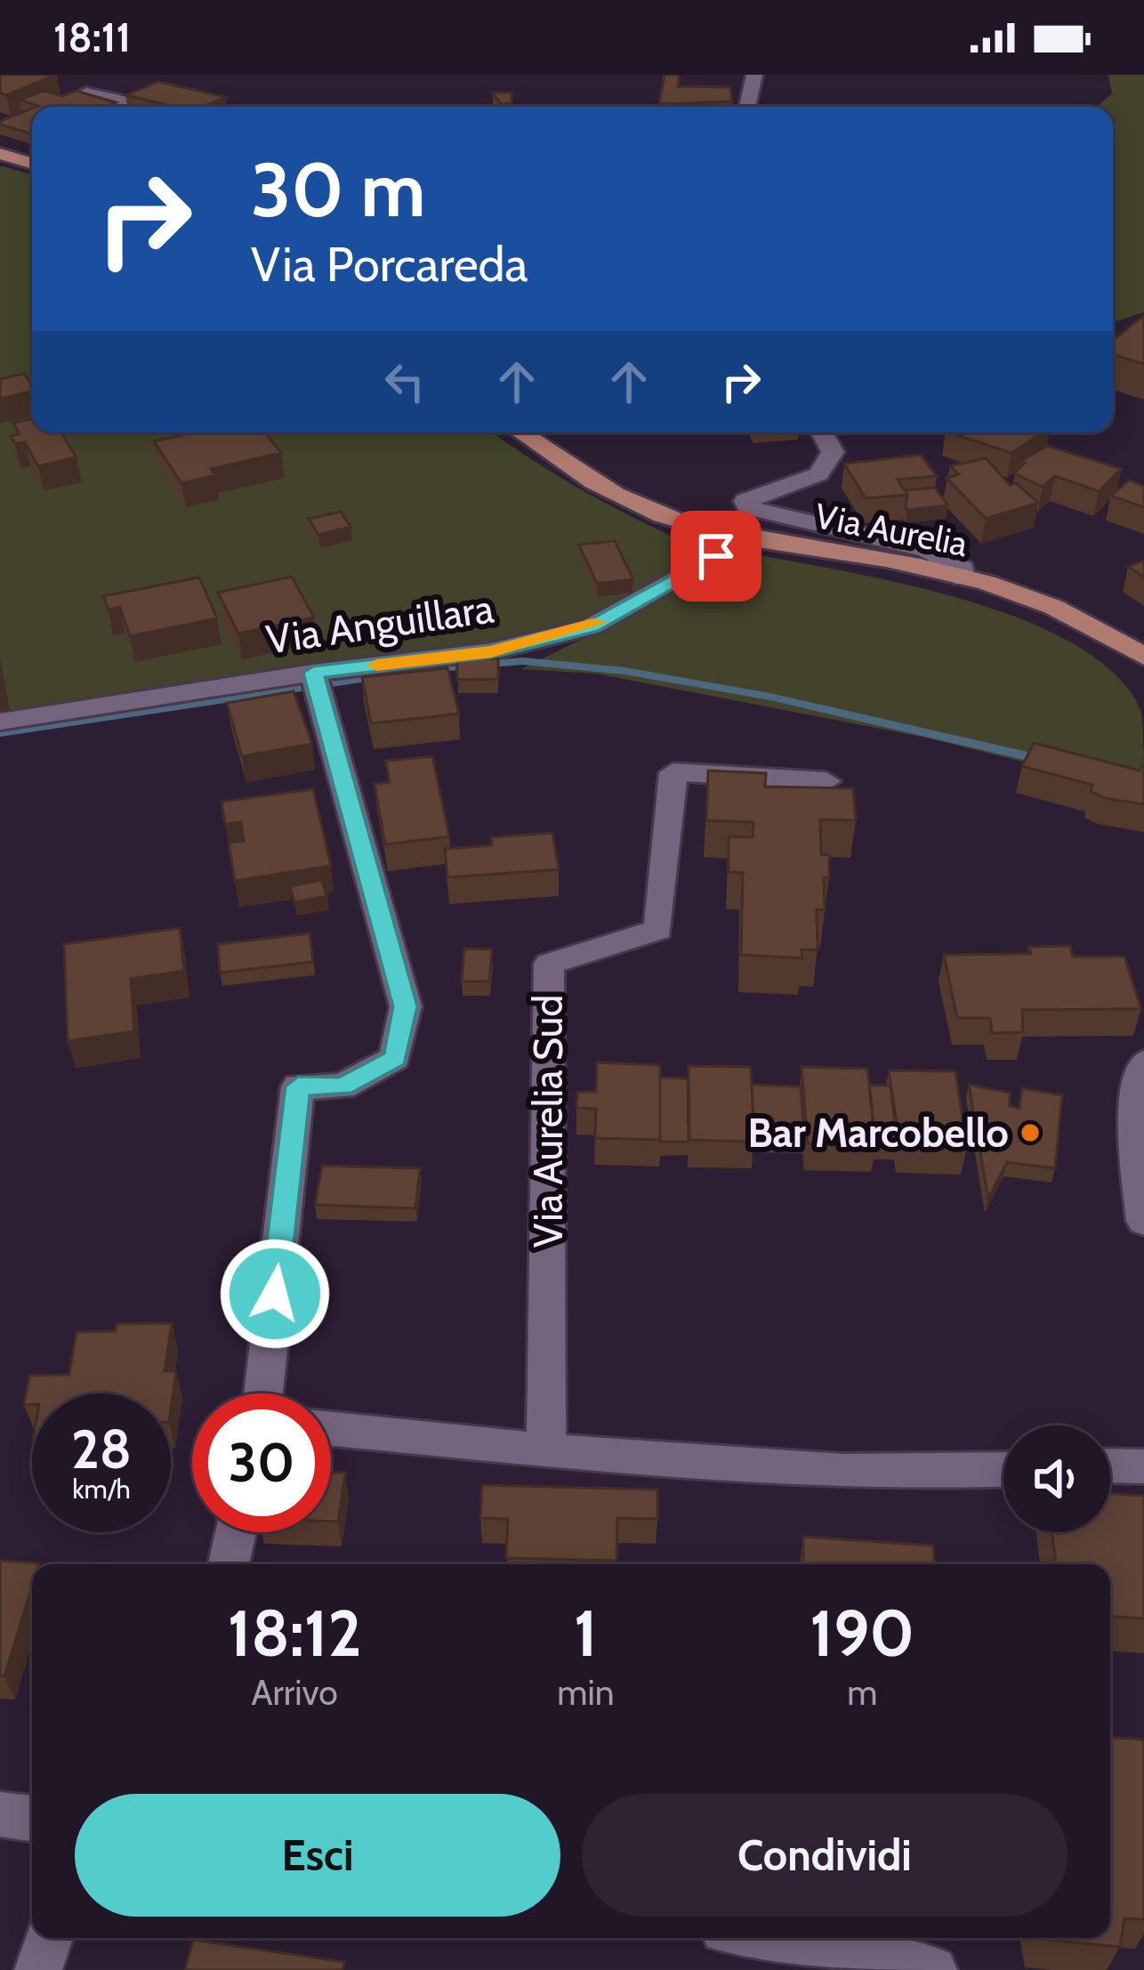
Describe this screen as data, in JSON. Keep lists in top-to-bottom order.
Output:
{
  "streets": {
    "main road": ["Via Aurelia"],
    "street": ["Via Anguillara", "Via Aurelia Sud"]
  },
  "crossings": [
    ["Via Aurelia", "Via Anguillara"]
  ],
  "places": ["Bar Marcobello"],
  "page": {
    "status": "18:11",
    "turn": ["30 m", "Via Porcareda"],
    "speed": "28 km/h",
    "limit": "30",
    "eta": [
      "18:12",
      "Arrivo",
      "1",
      "min",
      "190",
      "m"
    ],
    "buttons": ["Esci", "Condividi"]
  }
}
